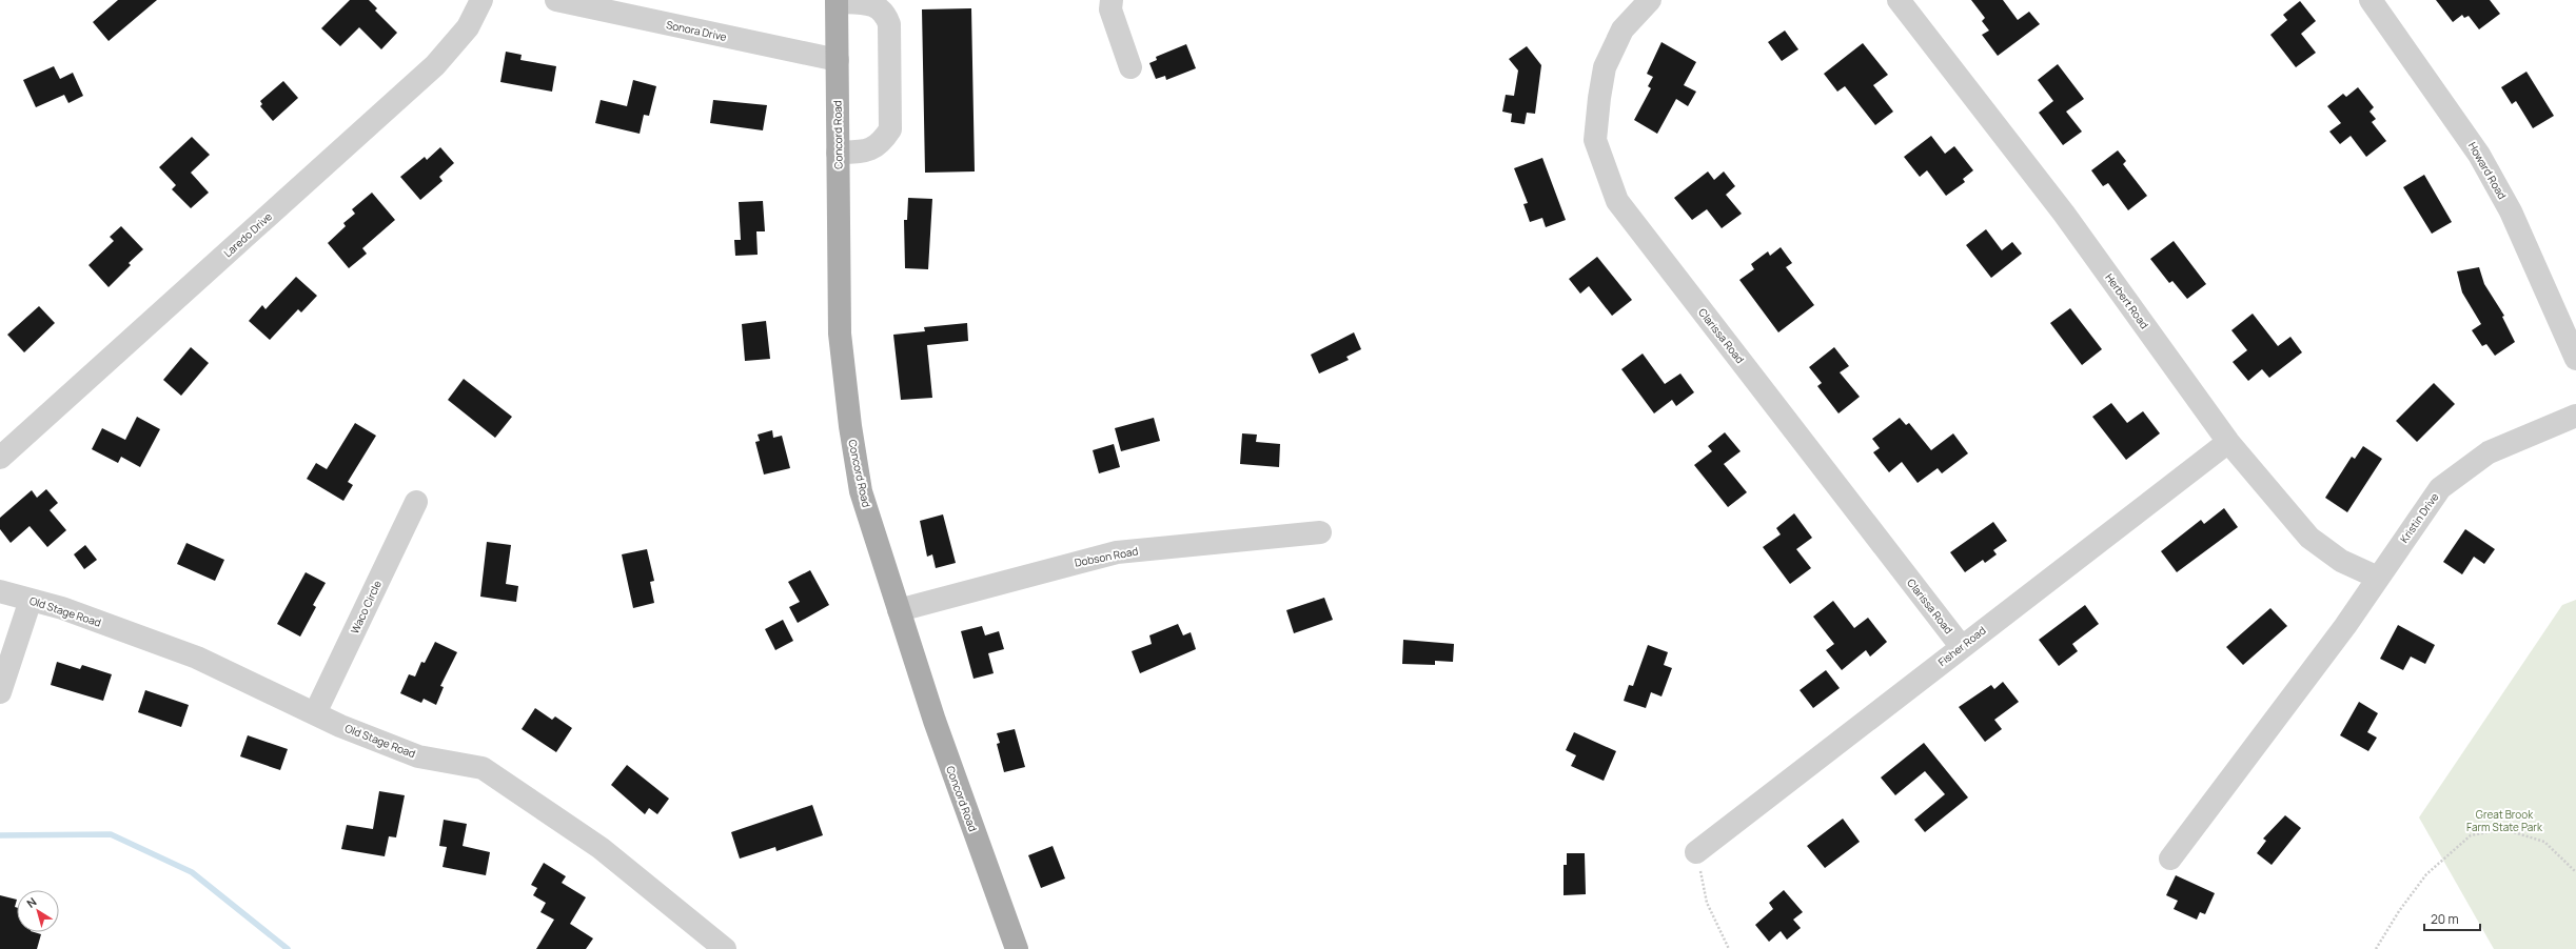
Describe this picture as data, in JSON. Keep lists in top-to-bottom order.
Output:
{
  "streets": {
    "main road": ["Concord Road"],
    "street": [
      "Sonora Drive",
      "Howard Road",
      "Laredo Drive",
      "Herbert Road",
      "Clarissa Road",
      "Kristin Drive",
      "Dobson Road",
      "Waco Circle",
      "Old Stage Road",
      "Fisher Road"
    ]
  },
  "crossings": [
    ["Sonora Drive", "Concord Road"],
    ["Concord Road", "Dobson Road"],
    ["Herbert Road", "Kristin Drive"],
    ["Herbert Road", "Fisher Road"],
    ["Clarissa Road", "Fisher Road"],
    ["Waco Circle", "Old Stage Road"]
  ],
  "parks": ["Great Brook Farm State Park"],
  "scale_bar": "20 m",
  "north": "top left"
}
